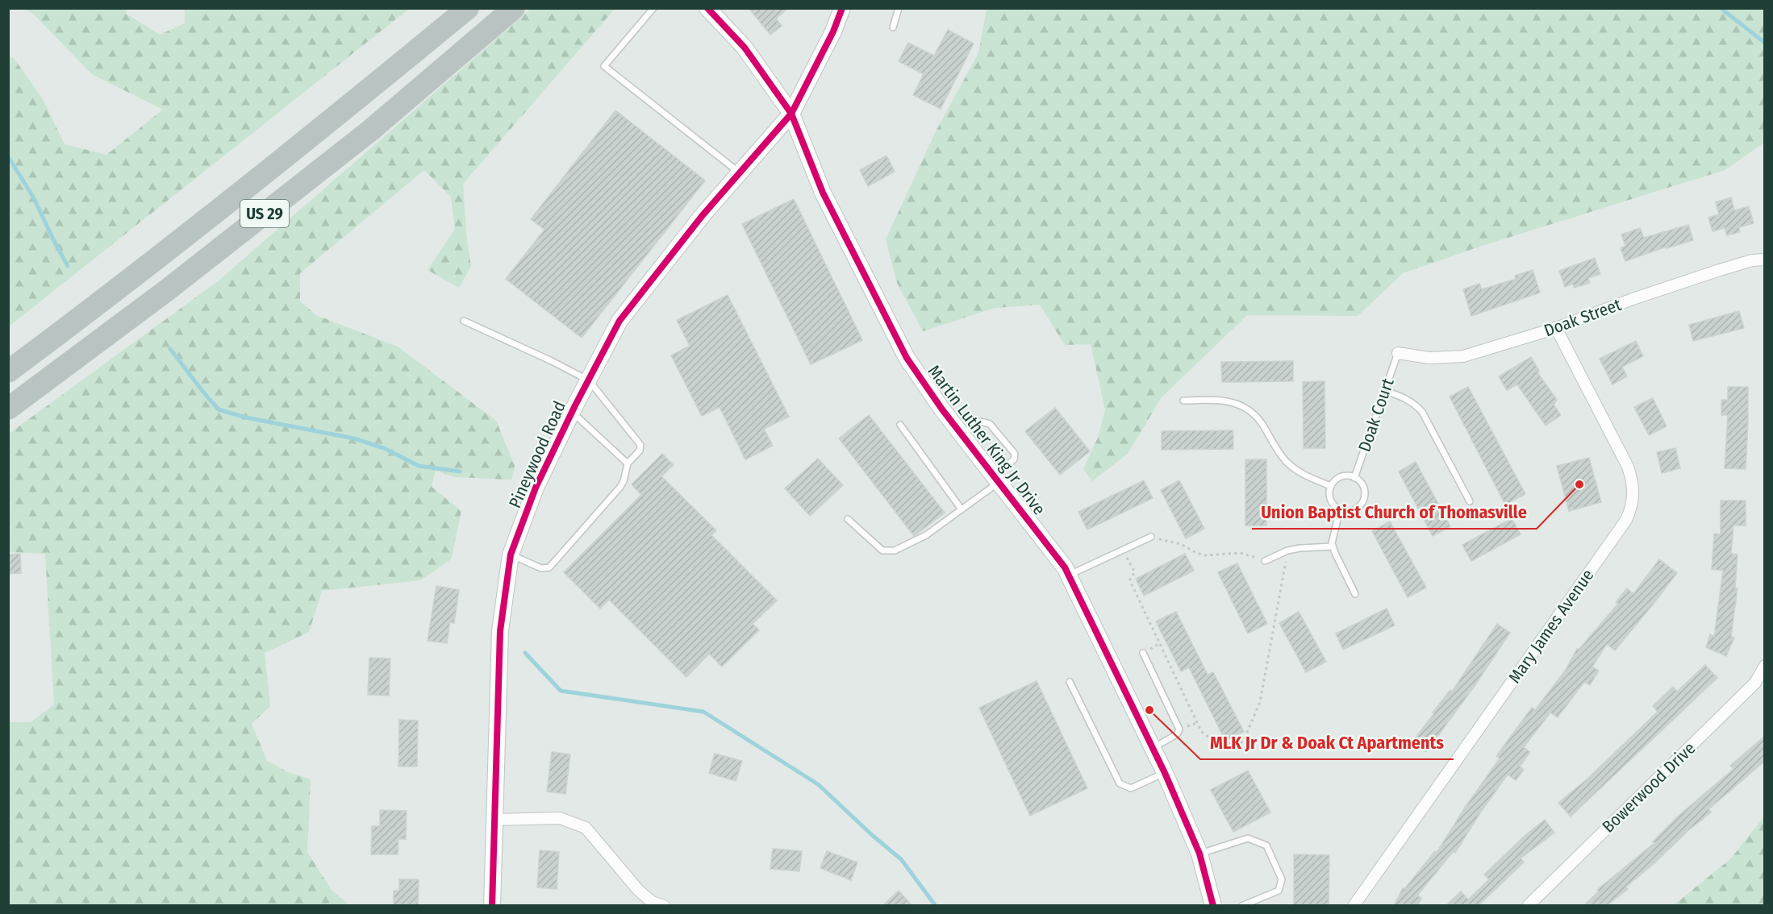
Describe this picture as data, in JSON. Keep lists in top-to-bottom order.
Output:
{
  "streets": {
    "highway": ["US 29"],
    "street": [
      "Doak Street",
      "Martin Luther King Jr Drive",
      "Pineywood Road",
      "Mary James Avenue",
      "Bowerwood Drive"
    ],
    "lane": ["Doak Court"]
  },
  "crossings": [
    ["Doak Street", "Doak Court"],
    ["Doak Street", "Mary James Avenue"],
    ["Martin Luther King Jr Drive", "Pineywood Road"]
  ],
  "places": ["Union Baptist Church of Thomasville", "MLK Jr Dr & Doak Ct Apartments"]
}
